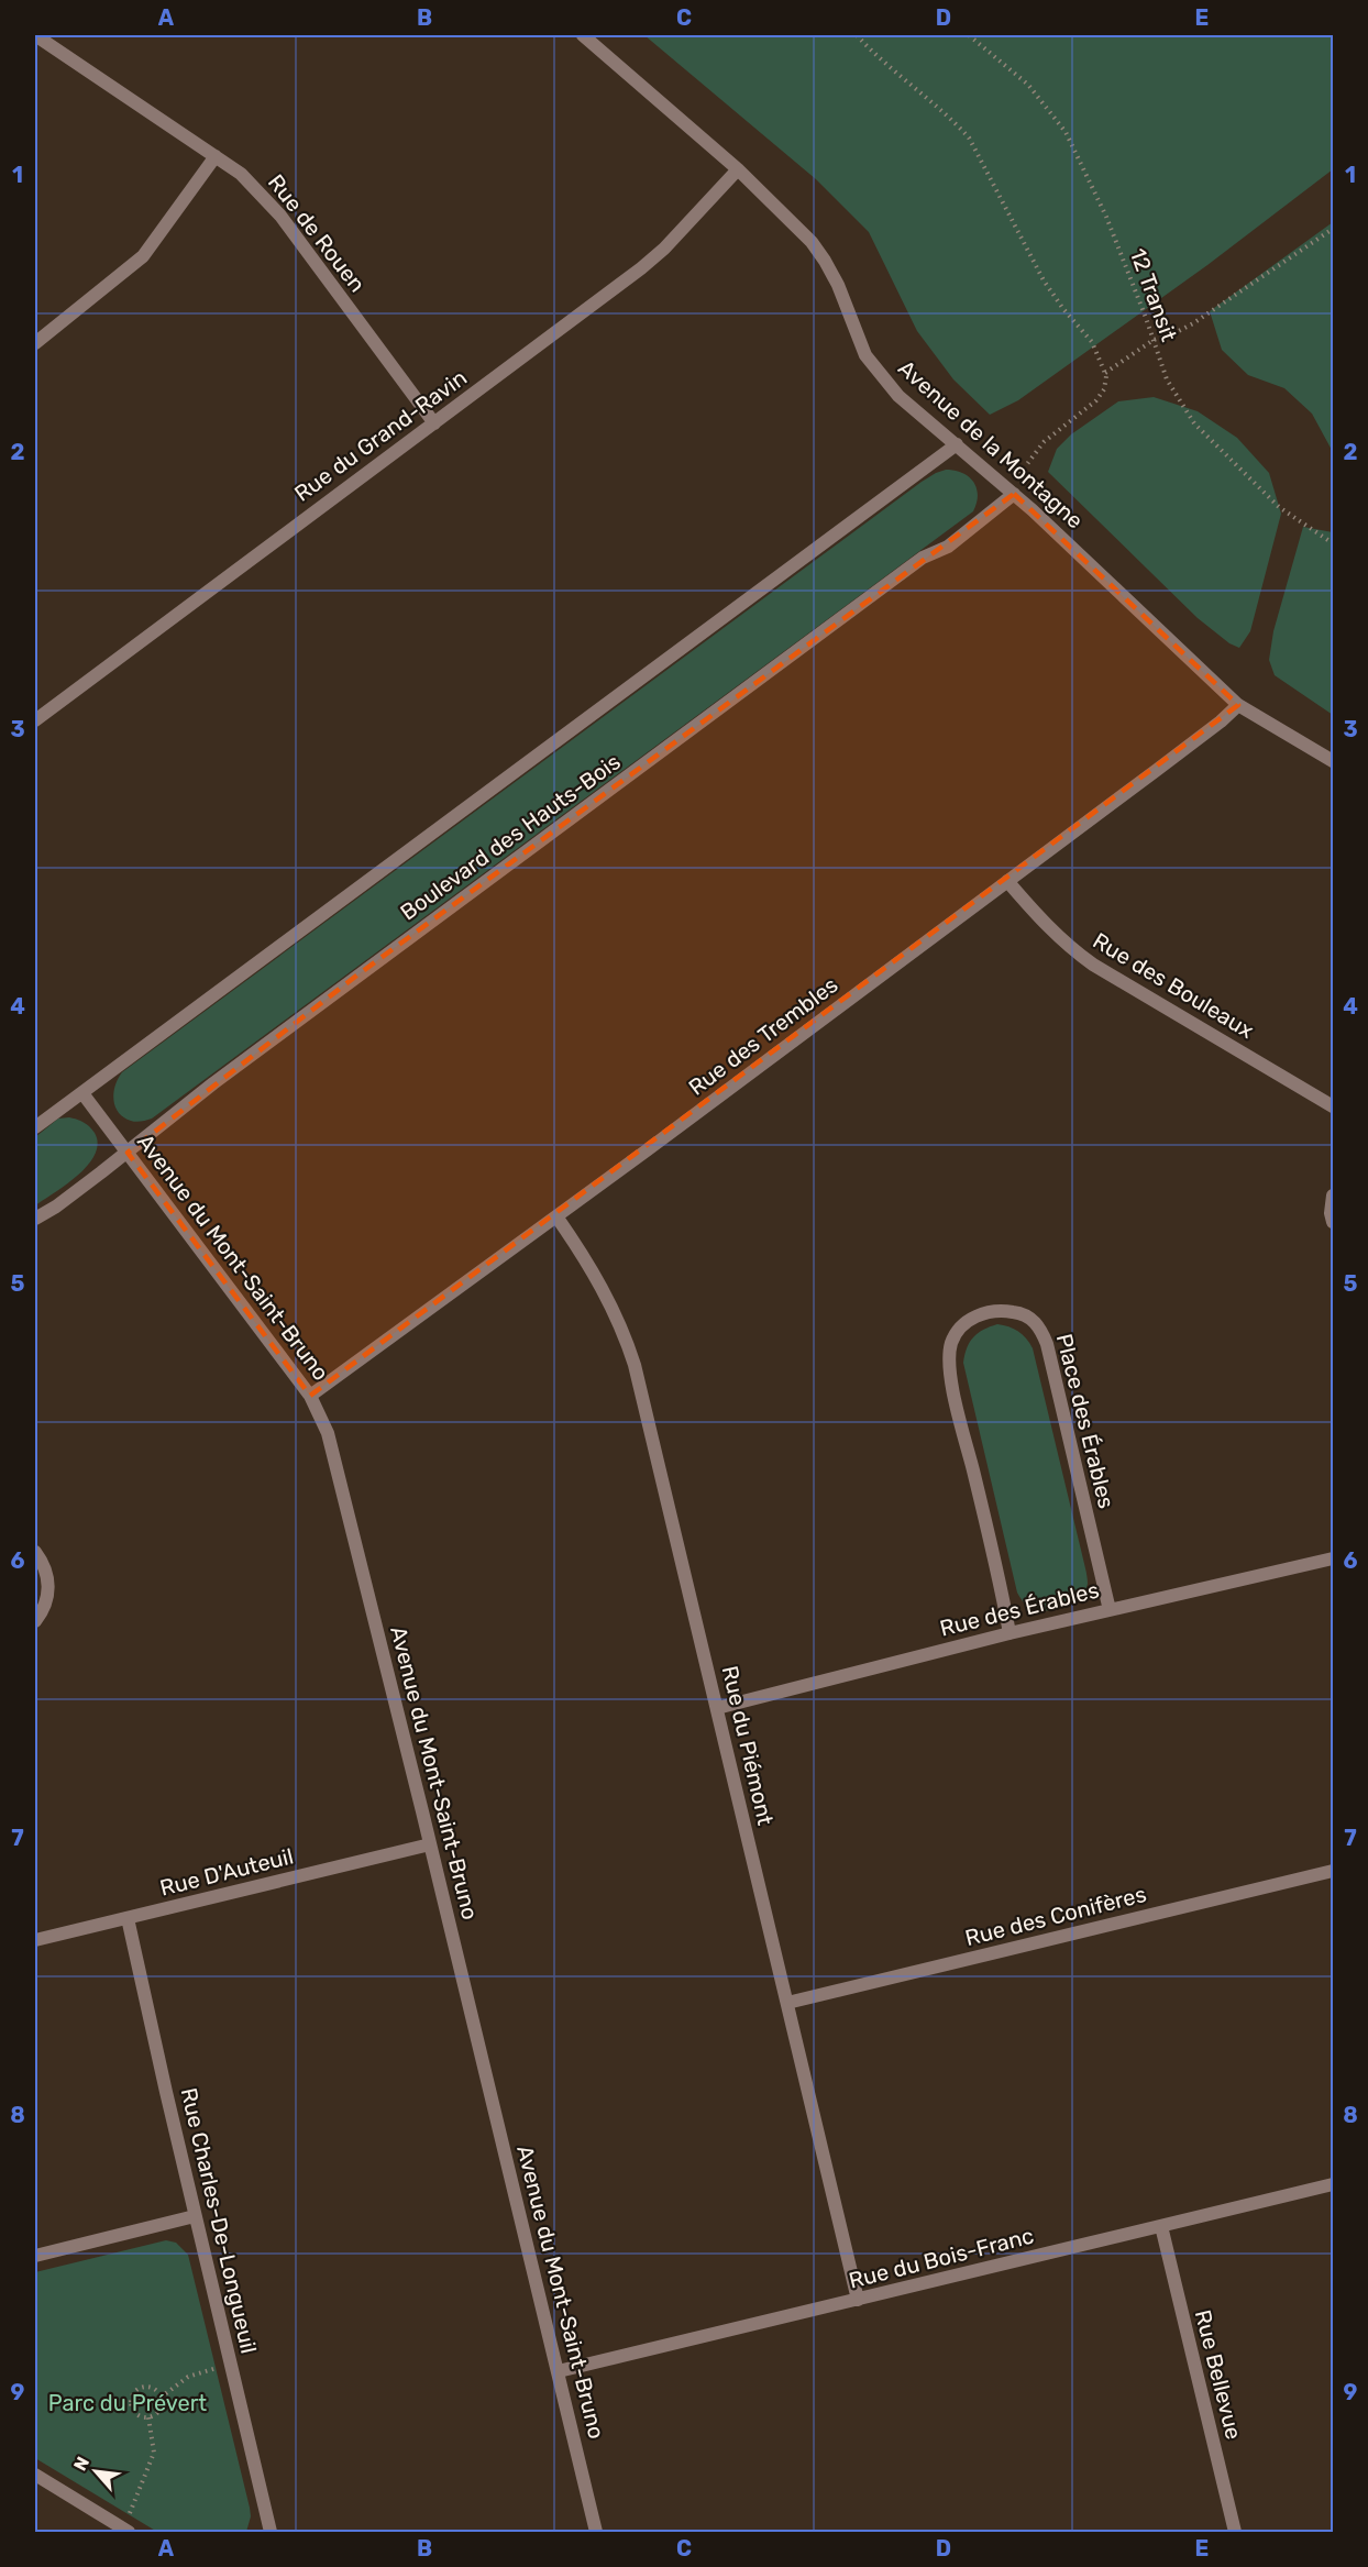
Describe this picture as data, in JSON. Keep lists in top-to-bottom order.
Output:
{
  "streets": {
    "street": [
      "Rue de Rouen",
      "Rue du Grand-Ravin",
      "Avenue de la Montagne",
      "Boulevard des Hauts-Bois",
      "Rue des Bouleaux",
      "Rue des Trembles",
      "Avenue du Mont-Saint-Bruno",
      "Place des Érables",
      "Rue des Érables",
      "Rue du Piémont",
      "Rue D'Auteuil",
      "Rue des Conifères",
      "Rue Charles-De-Longueuil",
      "Rue du Bois-Franc",
      "Rue Bellevue"
    ],
    "path": ["12 Transit"]
  },
  "crossings": [
    ["Rue de Rouen", "Rue du Grand-Ravin"],
    ["Rue du Grand-Ravin", "Avenue de la Montagne"],
    ["Avenue de la Montagne", "Boulevard des Hauts-Bois"],
    ["Avenue de la Montagne", "Rue des Trembles"],
    ["Boulevard des Hauts-Bois", "Avenue du Mont-Saint-Bruno"],
    ["Rue des Bouleaux", "Rue des Trembles"],
    ["Rue des Trembles", "Avenue du Mont-Saint-Bruno"],
    ["Rue des Trembles", "Rue du Piémont"],
    ["Avenue du Mont-Saint-Bruno", "Rue D'Auteuil"],
    ["Avenue du Mont-Saint-Bruno", "Rue du Bois-Franc"],
    ["Place des Érables", "Rue des Érables"],
    ["Rue des Érables", "Rue du Piémont"],
    ["Rue du Piémont", "Rue des Conifères"],
    ["Rue du Piémont", "Rue du Bois-Franc"],
    ["Rue D'Auteuil", "Rue Charles-De-Longueuil"],
    ["Rue du Bois-Franc", "Rue Bellevue"]
  ],
  "parks": ["Parc du Prévert"],
  "north": "top left",
  "grid": {
    "columns": [
      "A",
      "B",
      "C",
      "D",
      "E"
    ],
    "rows": [
      "1",
      "2",
      "3",
      "4",
      "5",
      "6",
      "7",
      "8",
      "9"
    ]
  }
}
